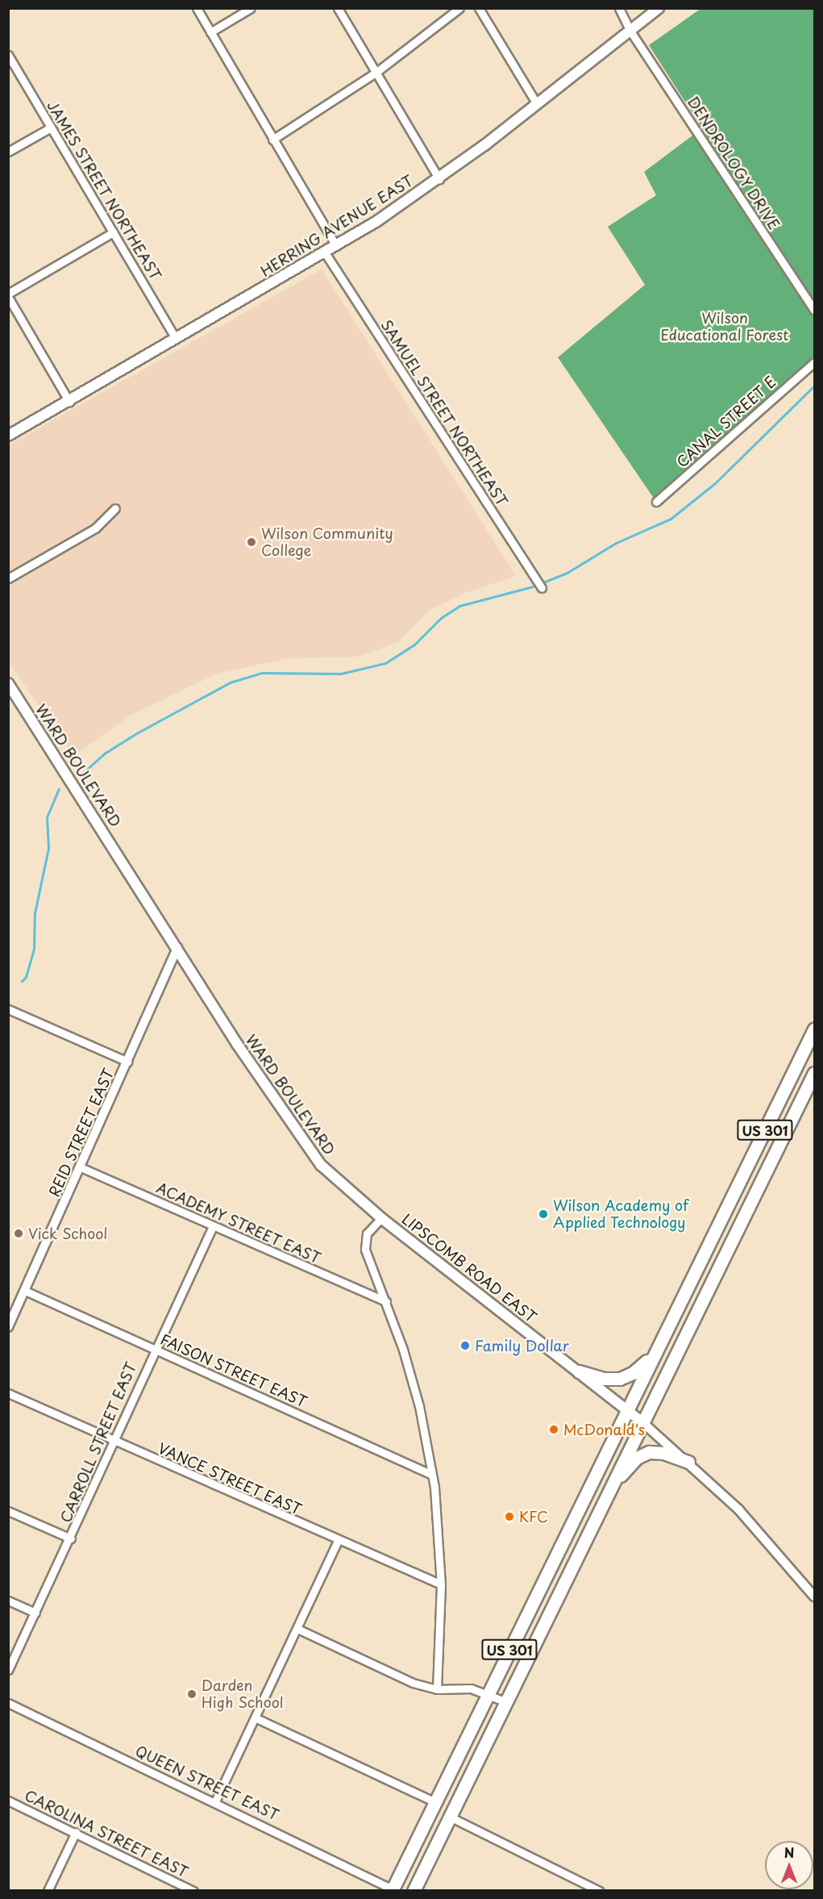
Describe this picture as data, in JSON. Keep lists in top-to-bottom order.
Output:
{
  "streets": {
    "highway": ["US 301"],
    "main road": ["HERRING AVENUE EAST", "WARD BOULEVARD", "LIPSCOMB ROAD EAST"],
    "street": [
      "DENDROLOGY DRIVE",
      "JAMES STREET NORTHEAST",
      "SAMUEL STREET NORTHEAST",
      "CANAL STREET E",
      "REID STREET EAST",
      "ACADEMY STREET EAST",
      "FAISON STREET EAST",
      "CARROLL STREET EAST",
      "VANCE STREET EAST",
      "QUEEN STREET EAST",
      "CAROLINA STREET EAST"
    ]
  },
  "crossings": [
    ["DENDROLOGY DRIVE", "HERRING AVENUE EAST"],
    ["JAMES STREET NORTHEAST", "HERRING AVENUE EAST"],
    ["HERRING AVENUE EAST", "SAMUEL STREET NORTHEAST"],
    ["WARD BOULEVARD", "REID STREET EAST"],
    ["WARD BOULEVARD", "LIPSCOMB ROAD EAST"],
    ["US 301", "LIPSCOMB ROAD EAST"],
    ["US 301", "QUEEN STREET EAST"],
    ["REID STREET EAST", "ACADEMY STREET EAST"],
    ["REID STREET EAST", "FAISON STREET EAST"],
    ["ACADEMY STREET EAST", "CARROLL STREET EAST"],
    ["FAISON STREET EAST", "CARROLL STREET EAST"],
    ["CARROLL STREET EAST", "VANCE STREET EAST"]
  ],
  "parks": ["Wilson Educational Forest"],
  "places": [
    "Wilson Community College",
    "Wilson Academy of Applied Technology",
    "Vick School",
    "Family Dollar",
    "McDonald's",
    "KFC",
    "Darden High School"
  ],
  "north": "top"
}
